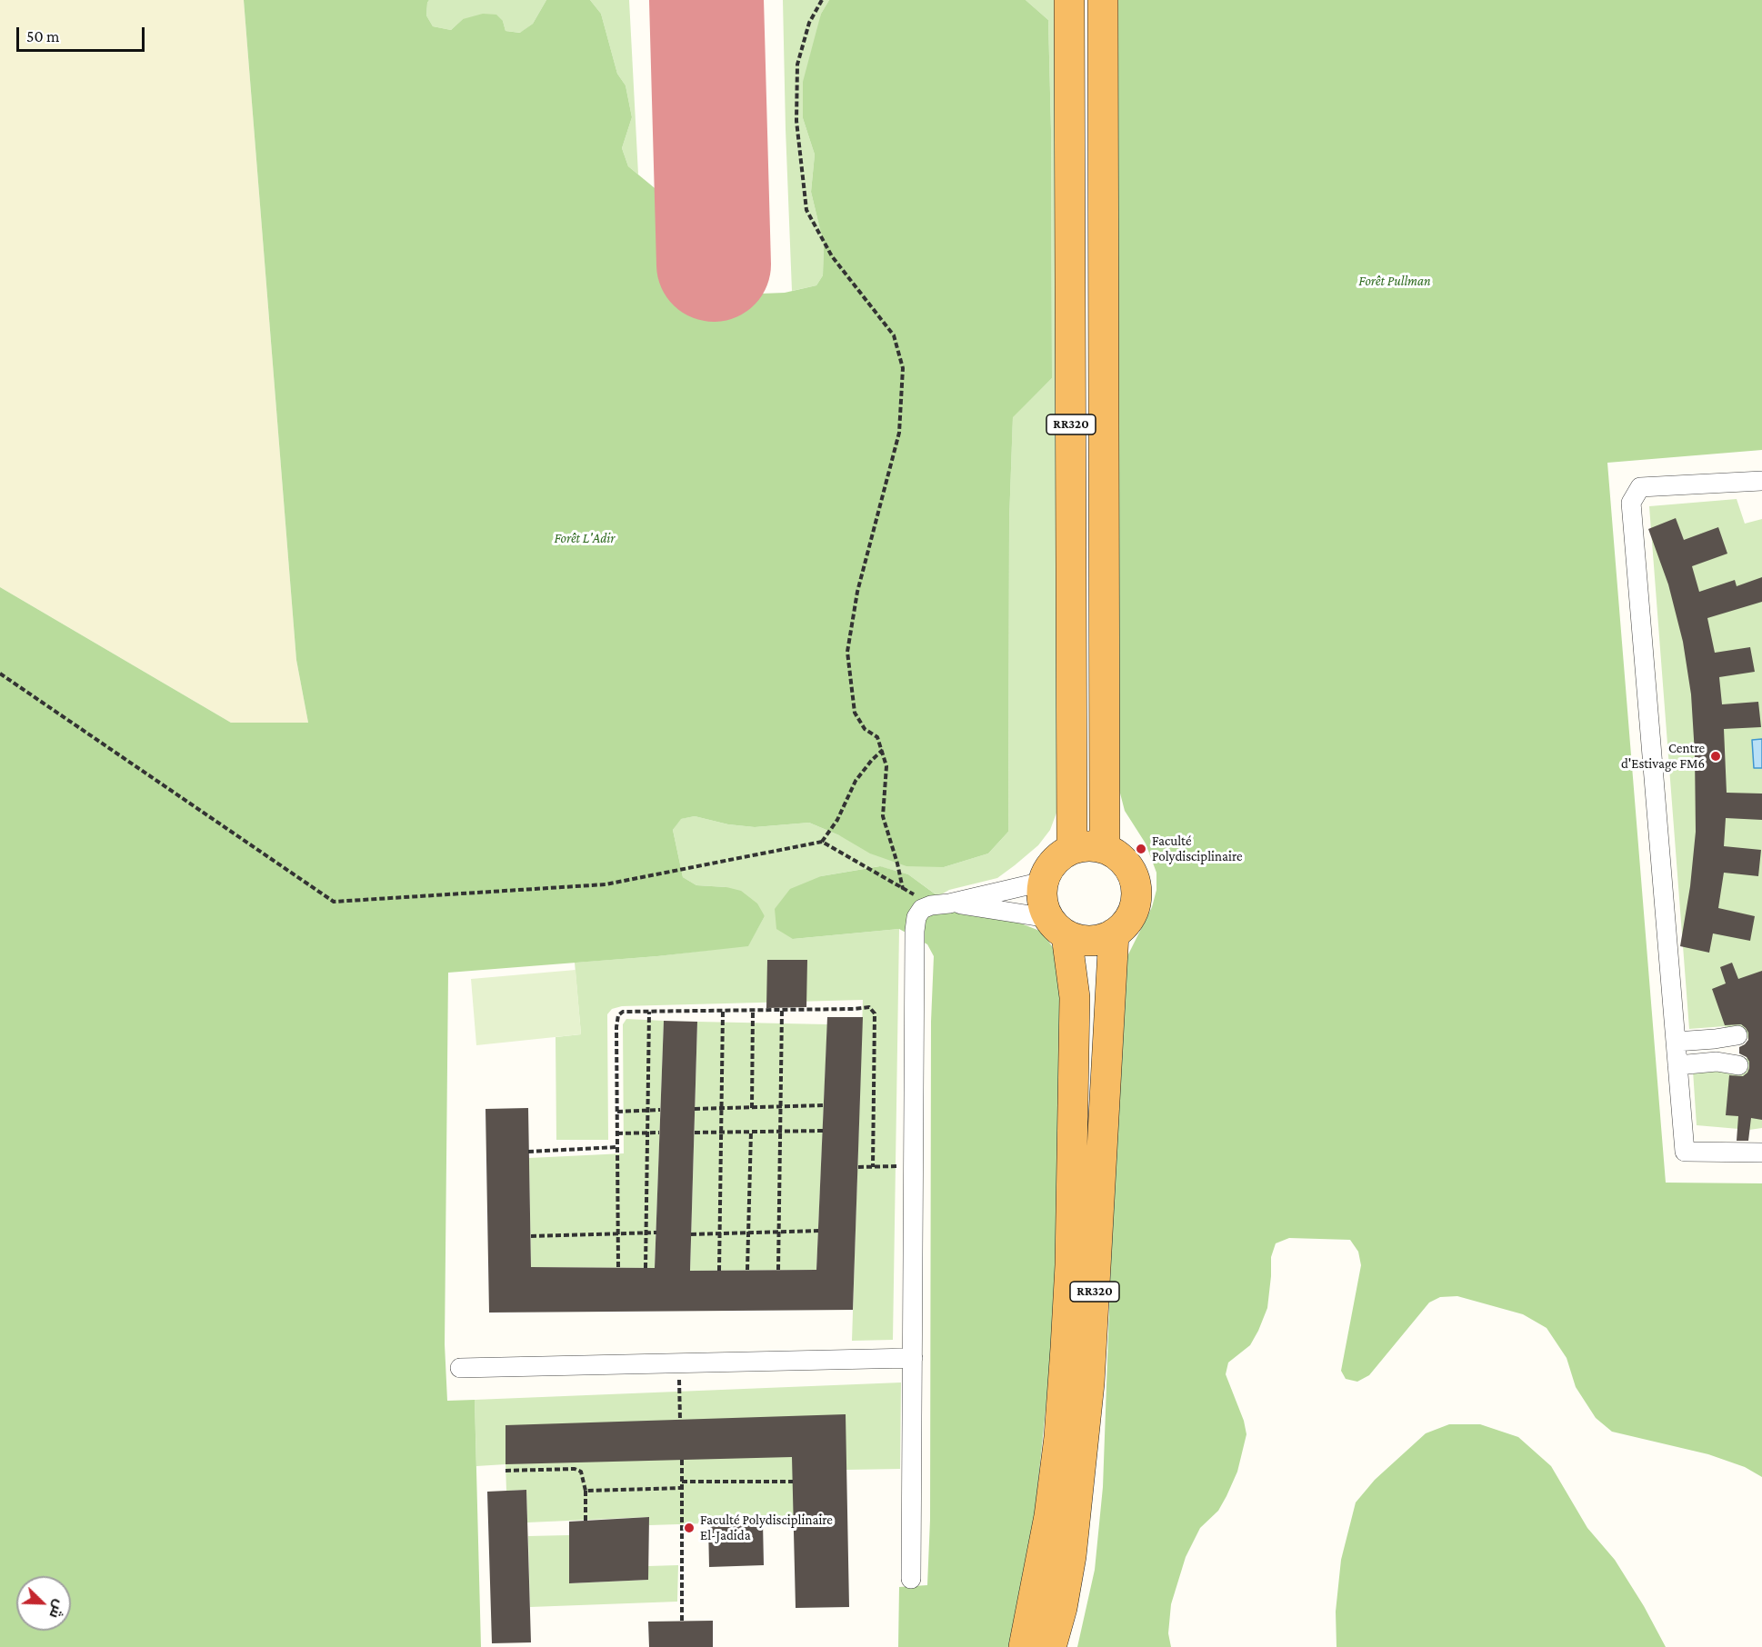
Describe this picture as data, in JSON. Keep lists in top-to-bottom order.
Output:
{
  "streets": {
    "highway": ["RR320"]
  },
  "parks": ["Forêt Pullman", "Forêt L'Adir"],
  "places": ["Centre d'Estivage FM6", "Faculté Polydisciplinaire", "Faculté Polydisciplinaire El-Jadida"],
  "scale_bar": "50 m",
  "north": "bottom right"
}
